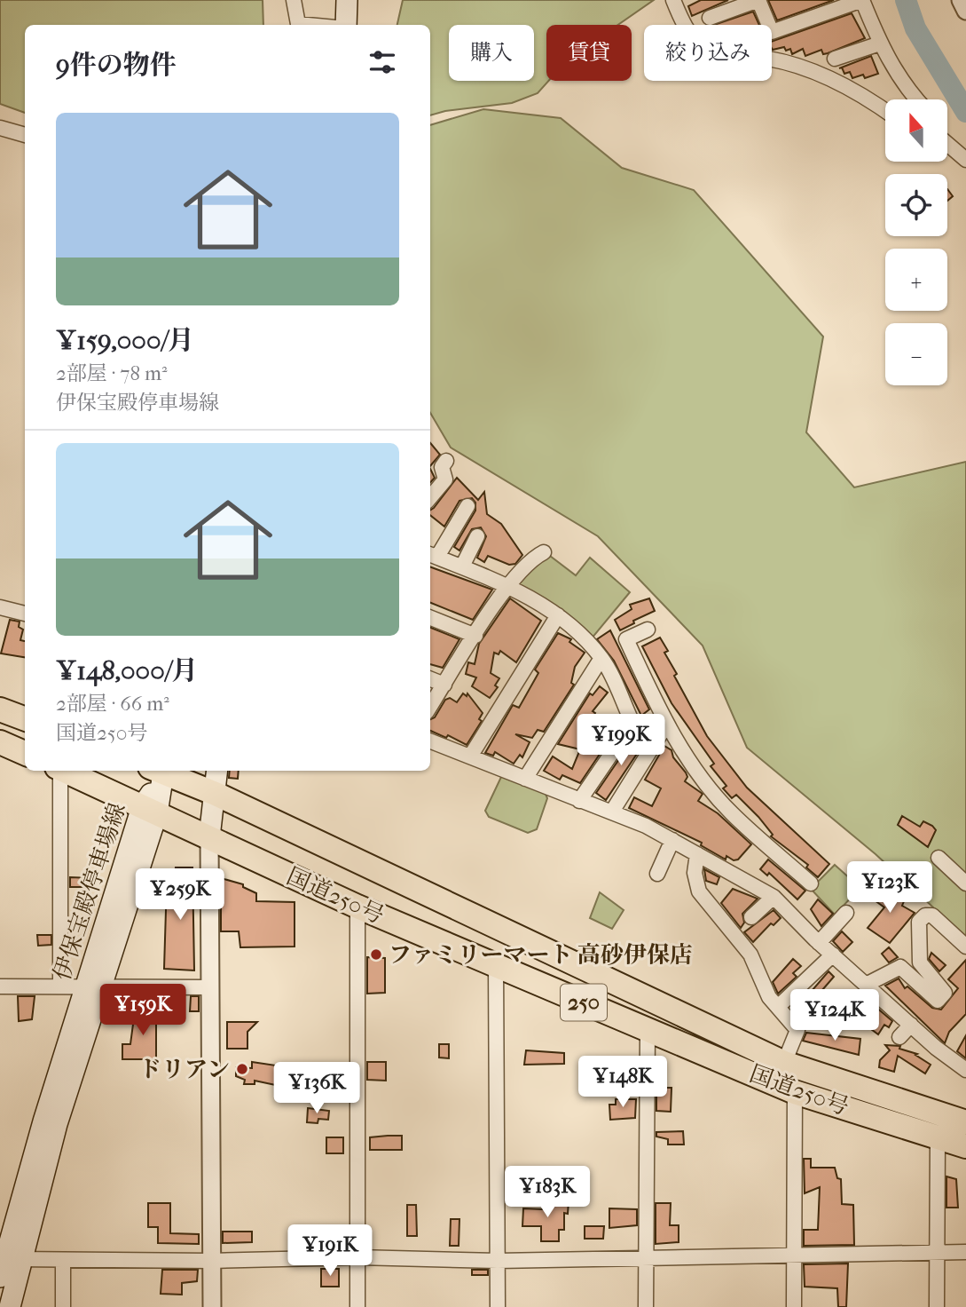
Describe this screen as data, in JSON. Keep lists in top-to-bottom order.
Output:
{
  "streets": {
    "highway": ["国道250号", "250"],
    "main road": ["伊保宝殿停車場線"]
  },
  "crossings": [
    ["伊保宝殿停車場線", "国道250号"]
  ],
  "places": ["ファミリーマート 高砂伊保店", "ドリアン"],
  "north": "top",
  "page": {
    "chip": ["購入", "賃貸", "絞り込み"],
    "heading": "9件の物件",
    "map_buttons": ["+", "−"],
    "list": [
      {
        "name": "¥159,000/月",
        "note": "2部屋 · 78 m² · 伊保宝殿停車場線"
      },
      {
        "name": "¥148,000/月",
        "note": "2部屋 · 66 m² · 国道250号"
      }
    ],
    "price": [
      "¥199K",
      "¥123K",
      "¥259K",
      "¥159K",
      "¥124K",
      "¥148K",
      "¥136K",
      "¥183K",
      "¥191K"
    ]
  }
}
